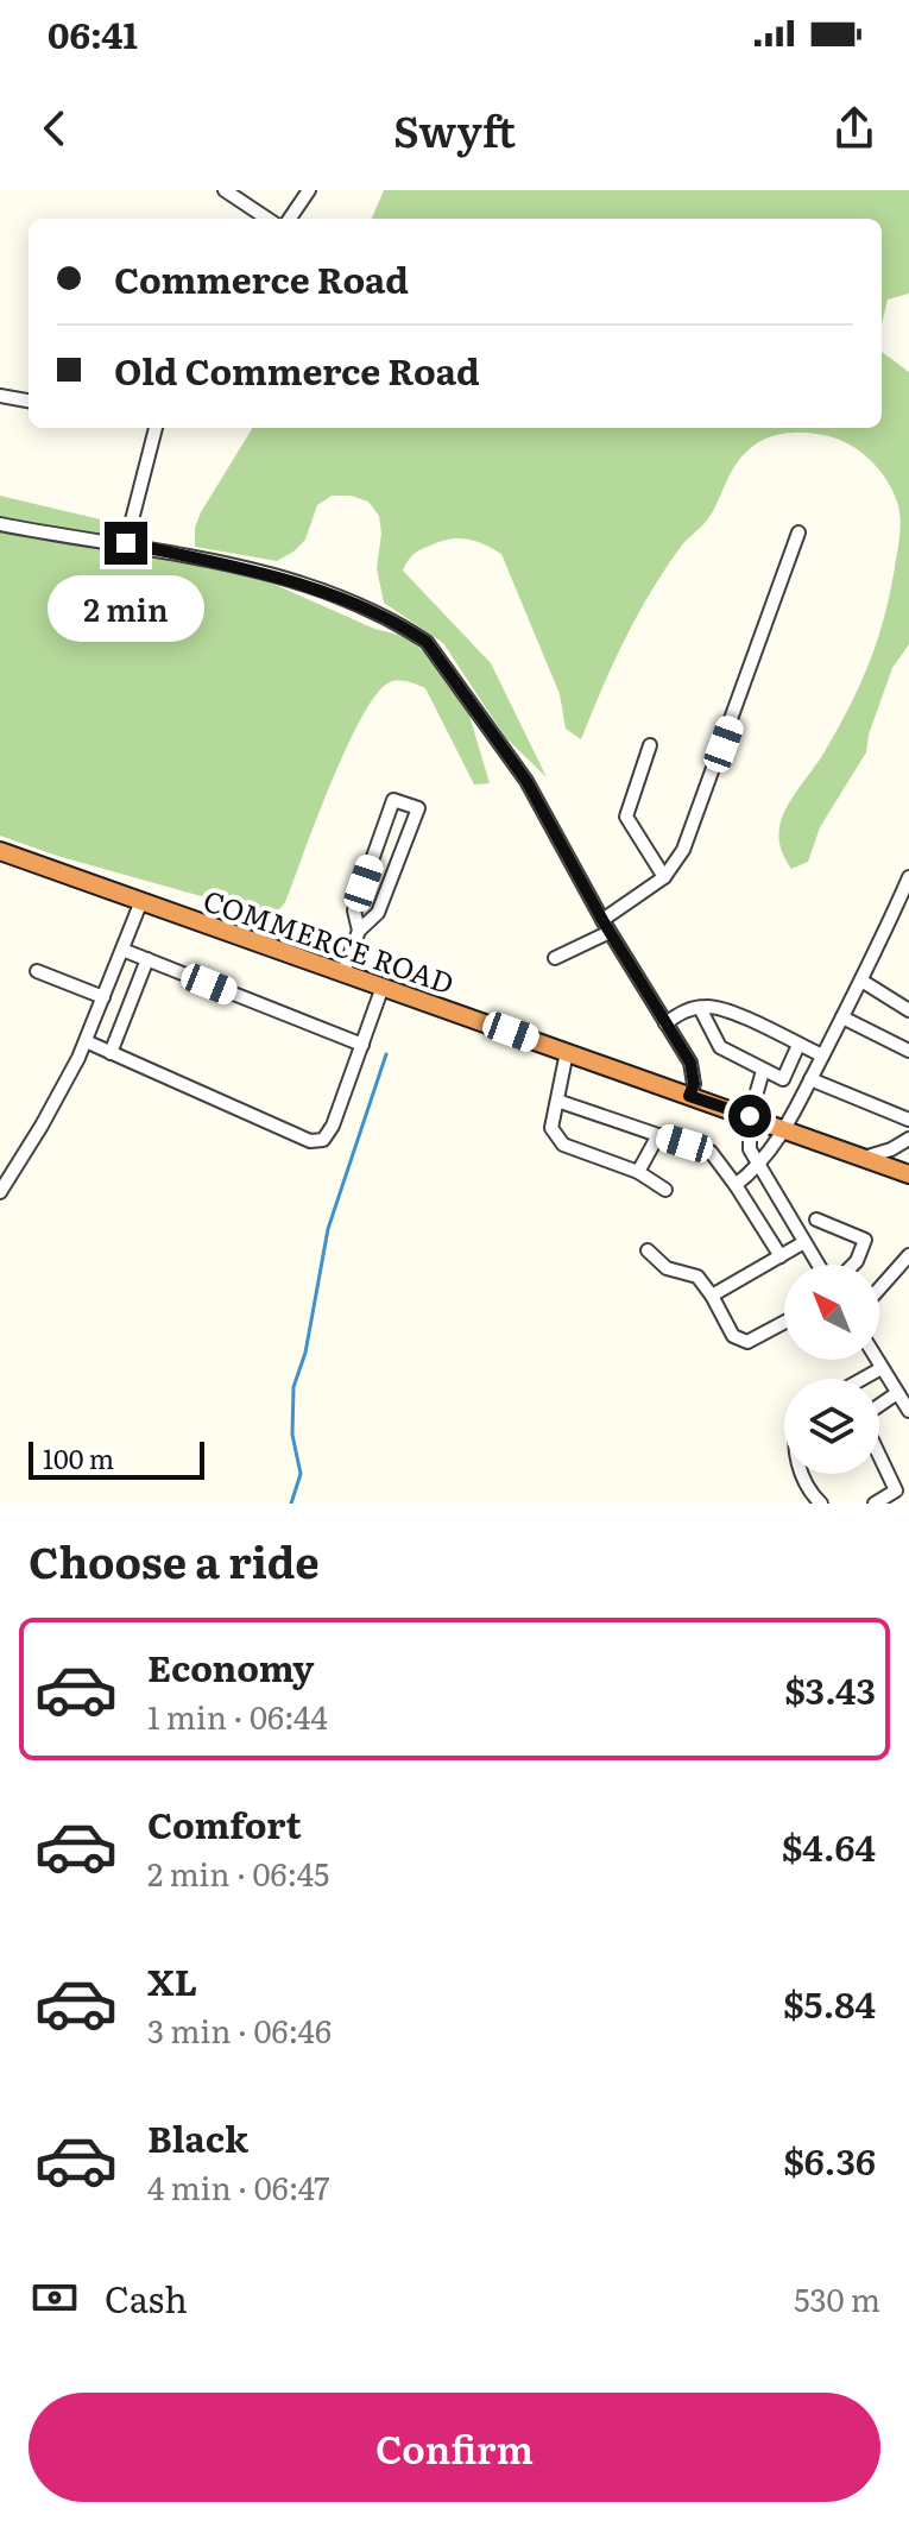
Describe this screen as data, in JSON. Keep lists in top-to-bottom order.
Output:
{
  "streets": {
    "highway": ["COMMERCE ROAD"]
  },
  "scale_bar": "100 m",
  "north": "top left",
  "page": {
    "status": "06:41",
    "header": "Swyft",
    "banner": ["Commerce Road", "Old Commerce Road"],
    "bubble": "2 min",
    "scale": "100 m",
    "heading": "Choose a ride",
    "list": [
      {
        "name": "Economy",
        "note": "1 min · 06:44",
        "value": "$3.43"
      },
      {
        "name": "Comfort",
        "note": "2 min · 06:45",
        "value": "$4.64"
      },
      {
        "name": "XL",
        "note": "3 min · 06:46",
        "value": "$5.84"
      },
      {
        "name": "Black",
        "note": "4 min · 06:47",
        "value": "$6.36"
      }
    ],
    "pay": ["Cash", "530 m"],
    "buttons": "Confirm"
  }
}
